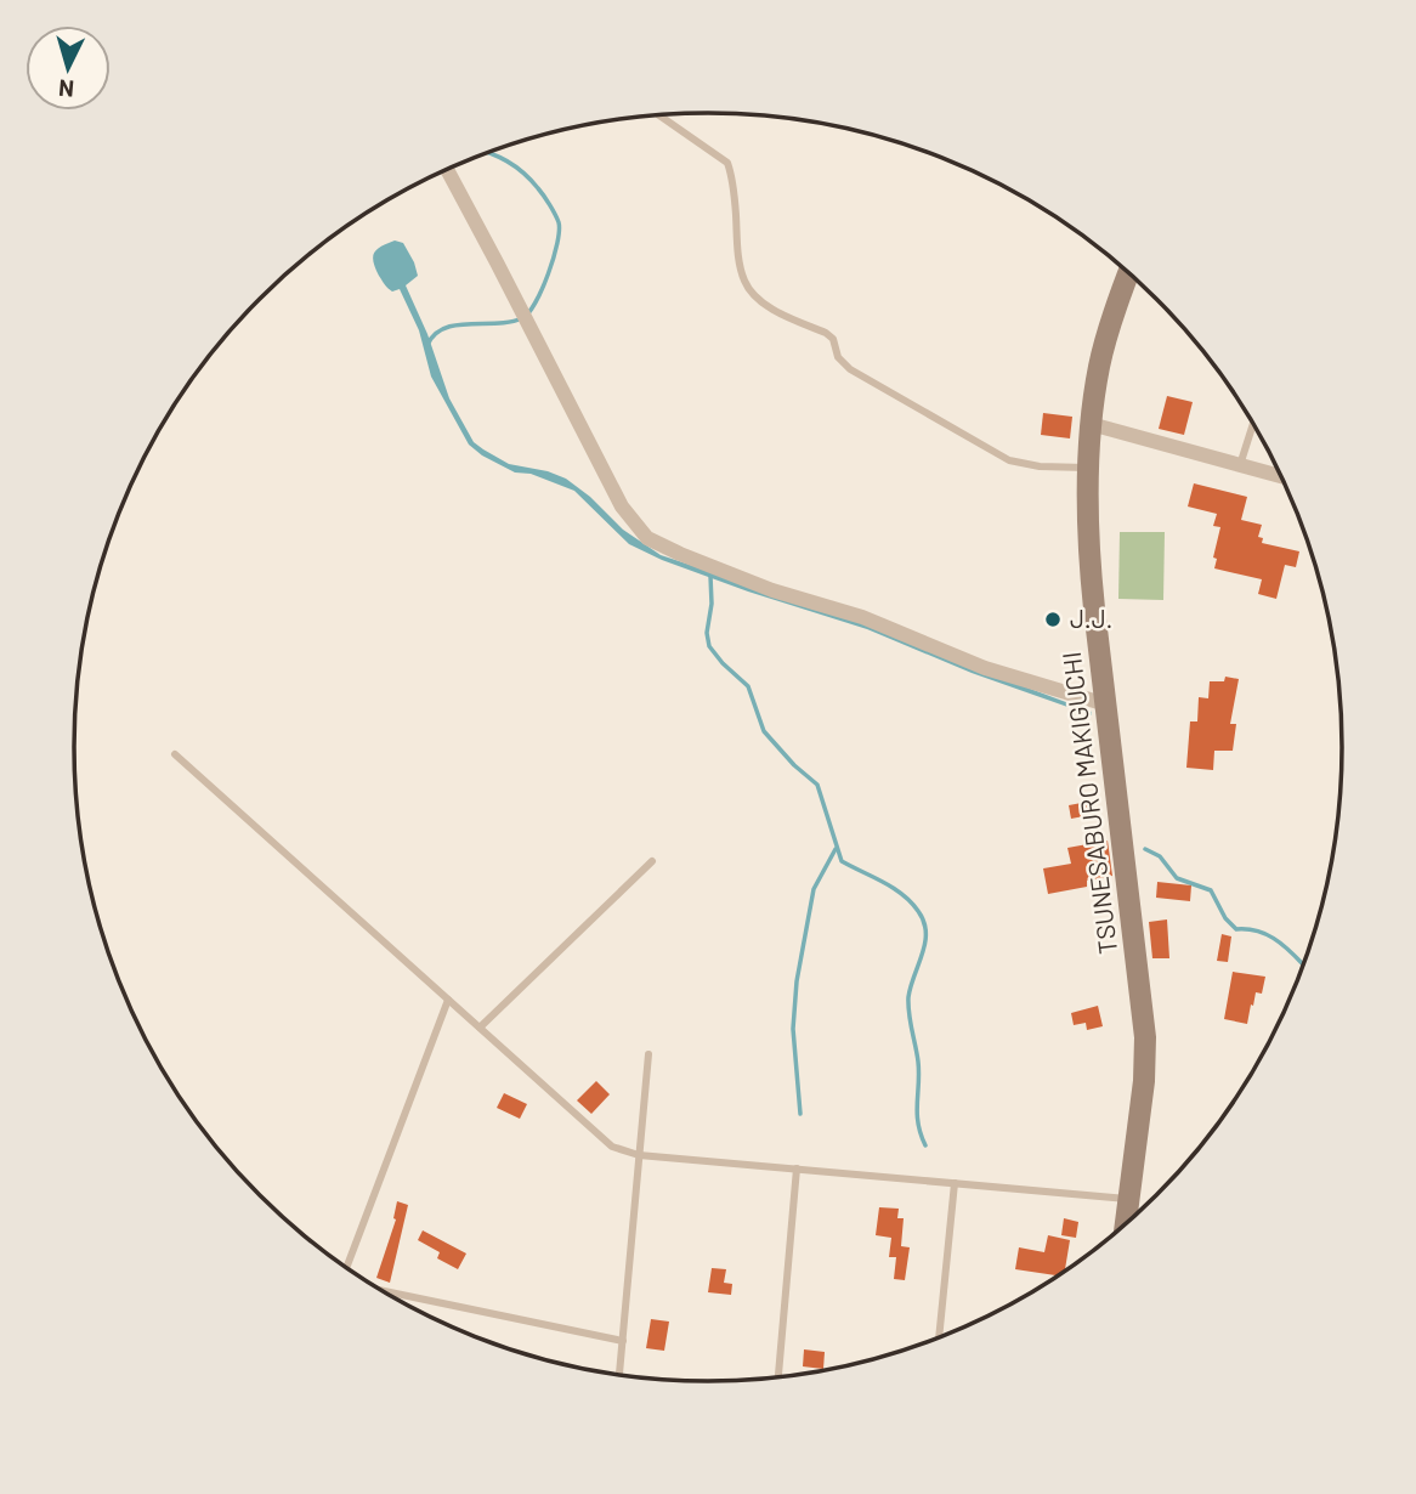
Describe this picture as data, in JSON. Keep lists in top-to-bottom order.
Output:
{
  "streets": {
    "street": ["TSUNESABURO MAKIGUCHI"]
  },
  "places": ["J.J."],
  "north": "bottom"
}
